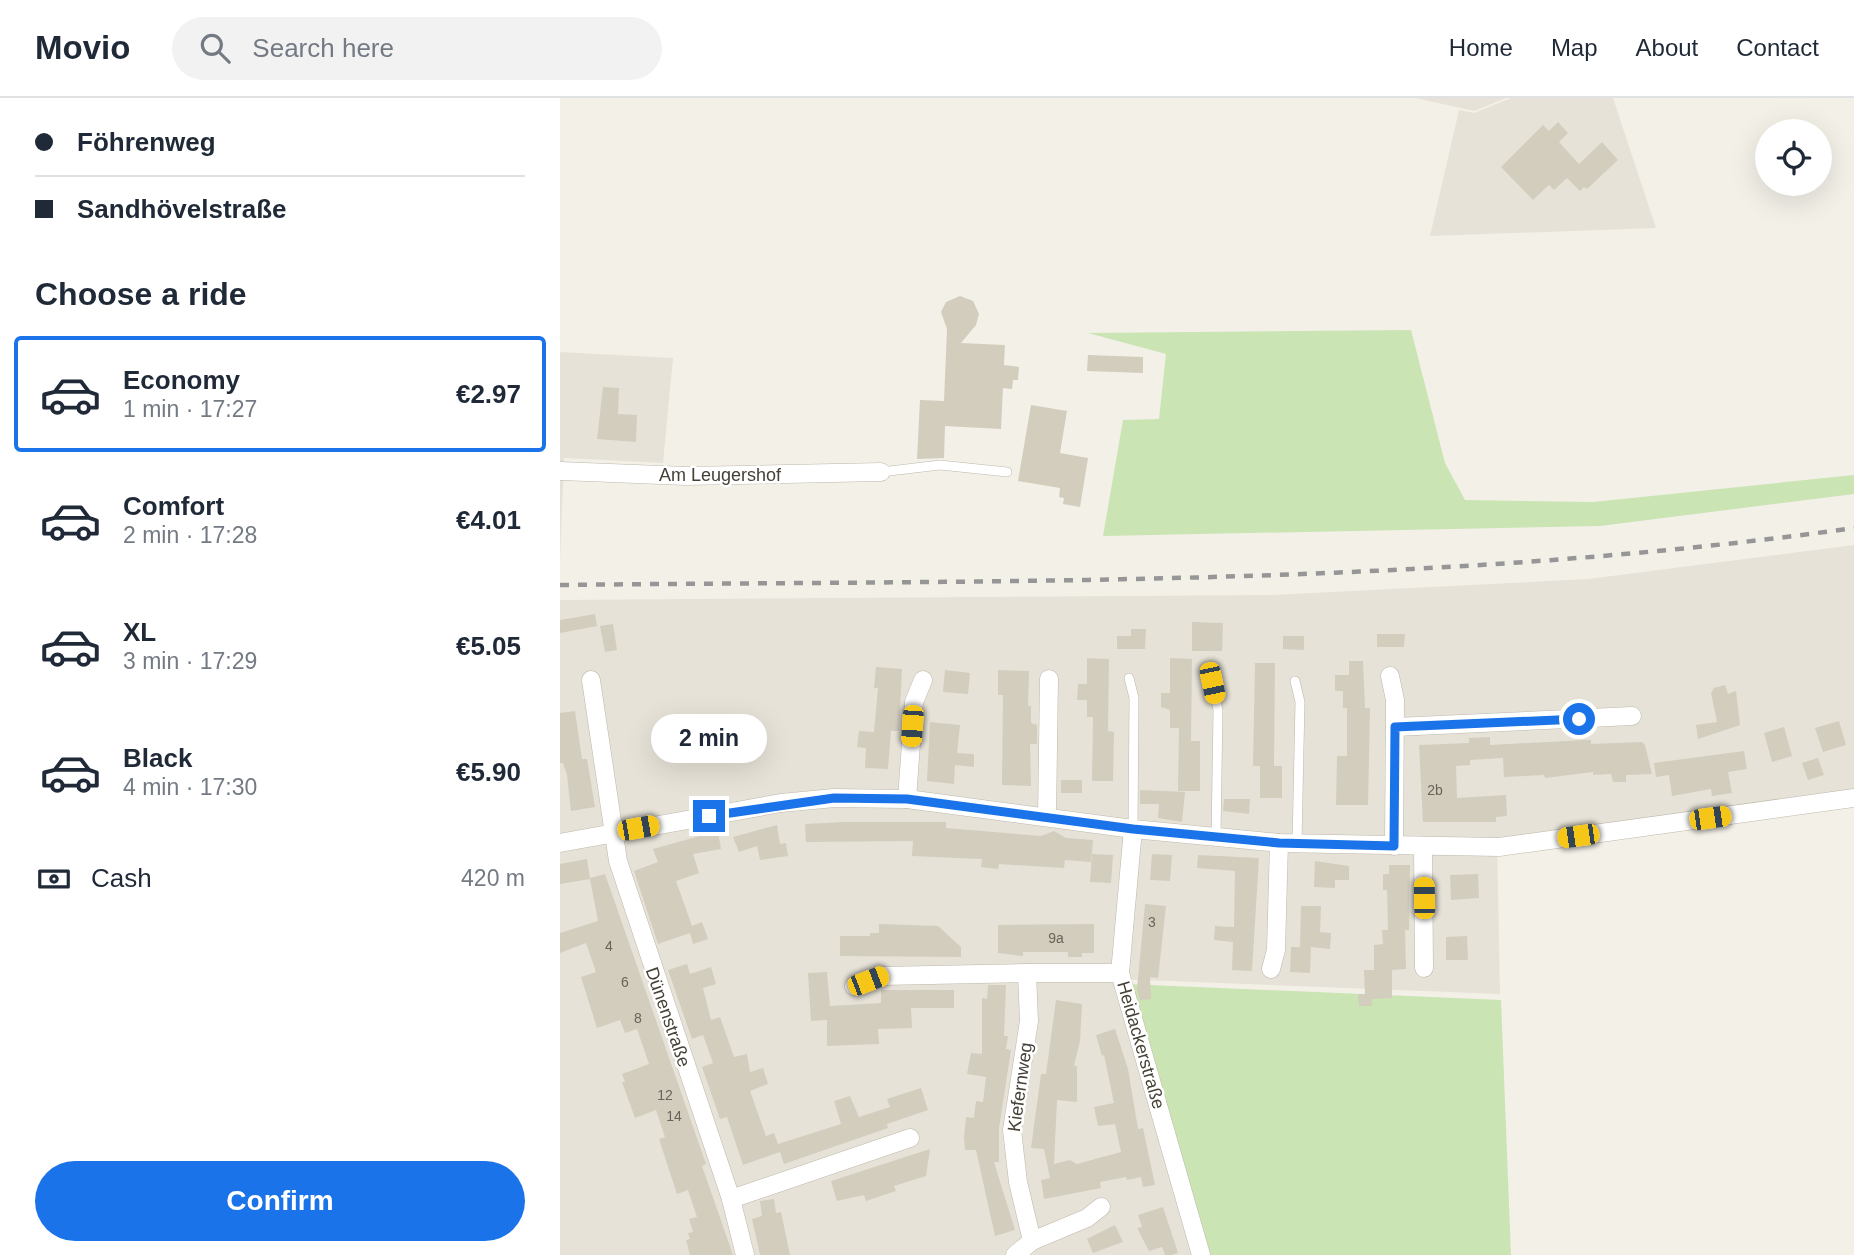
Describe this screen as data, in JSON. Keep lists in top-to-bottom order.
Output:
{
  "streets": {
    "street": [
      "Am Leugershof",
      "Dünenstraße",
      "Heidackerstraße",
      "Kiefernweg"
    ]
  },
  "house_numbers": [
    "2b",
    "3",
    "9a",
    "4",
    "6",
    "8",
    "12",
    "14"
  ],
  "page": {
    "header": "Movio",
    "search": "Search here",
    "nav": [
      "Home",
      "Map",
      "About",
      "Contact"
    ],
    "banner": ["Föhrenweg", "Sandhövelstraße"],
    "heading": "Choose a ride",
    "list": [
      {
        "name": "Economy",
        "note": "1 min · 17:27",
        "value": "€2.97"
      },
      {
        "name": "Comfort",
        "note": "2 min · 17:28",
        "value": "€4.01"
      },
      {
        "name": "XL",
        "note": "3 min · 17:29",
        "value": "€5.05"
      },
      {
        "name": "Black",
        "note": "4 min · 17:30",
        "value": "€5.90"
      }
    ],
    "bubble": "2 min",
    "pay": ["Cash", "420 m"],
    "buttons": "Confirm"
  }
}
